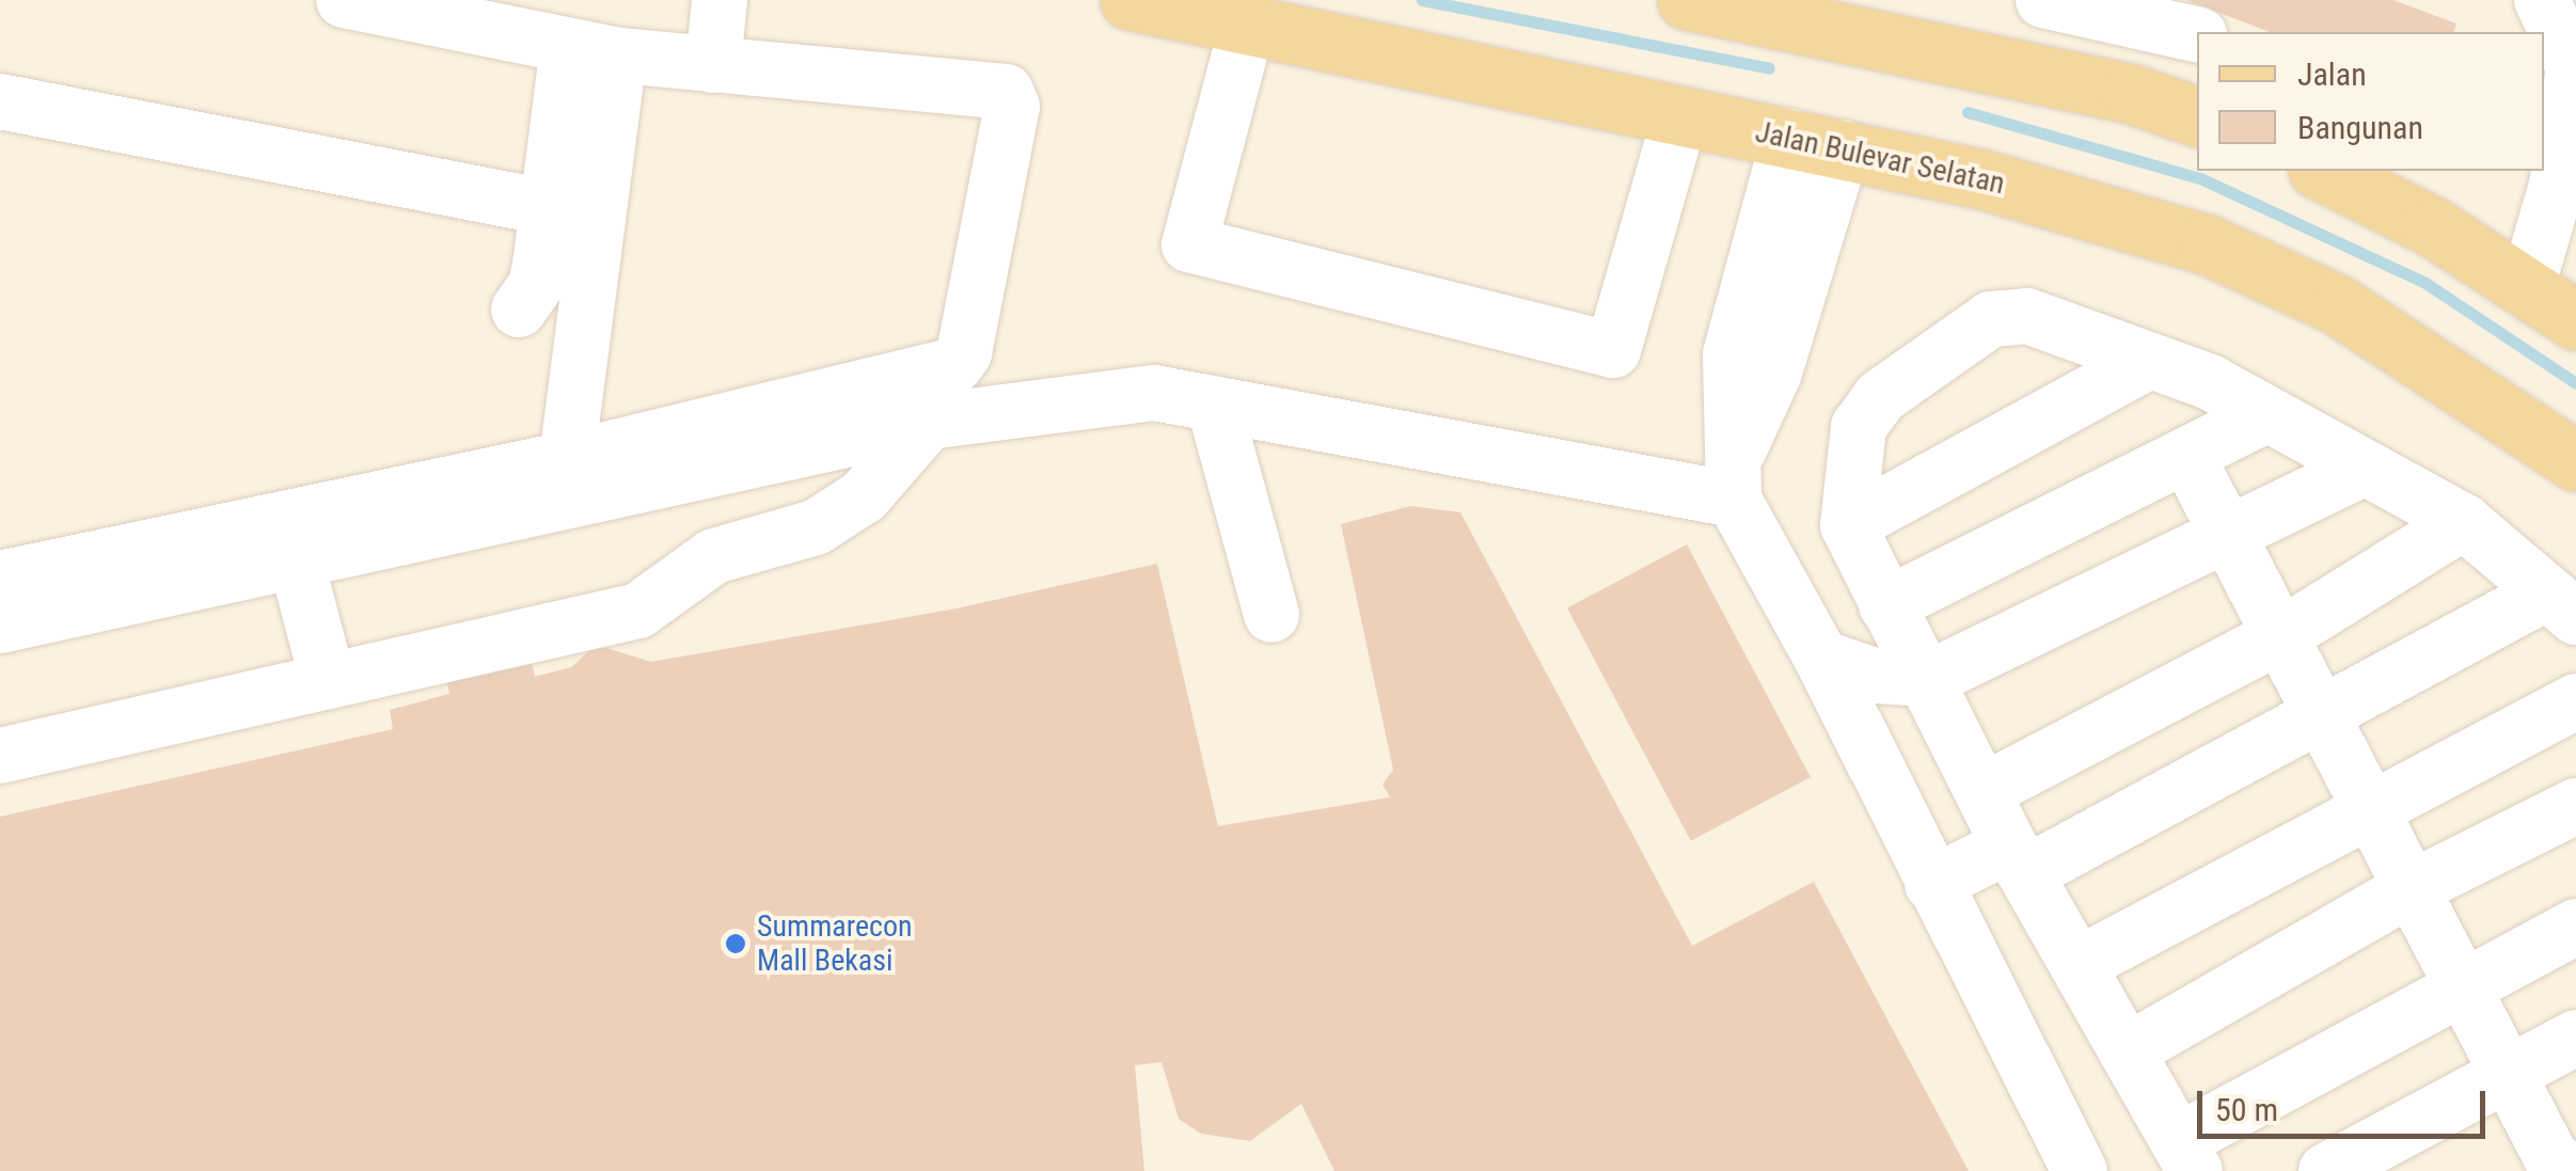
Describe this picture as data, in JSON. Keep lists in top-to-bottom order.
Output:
{
  "streets": {
    "main road": ["Jalan Bulevar Selatan"]
  },
  "places": ["Summarecon Mall Bekasi"],
  "legend": ["Jalan", "Bangunan"],
  "scale_bar": "50 m"
}
